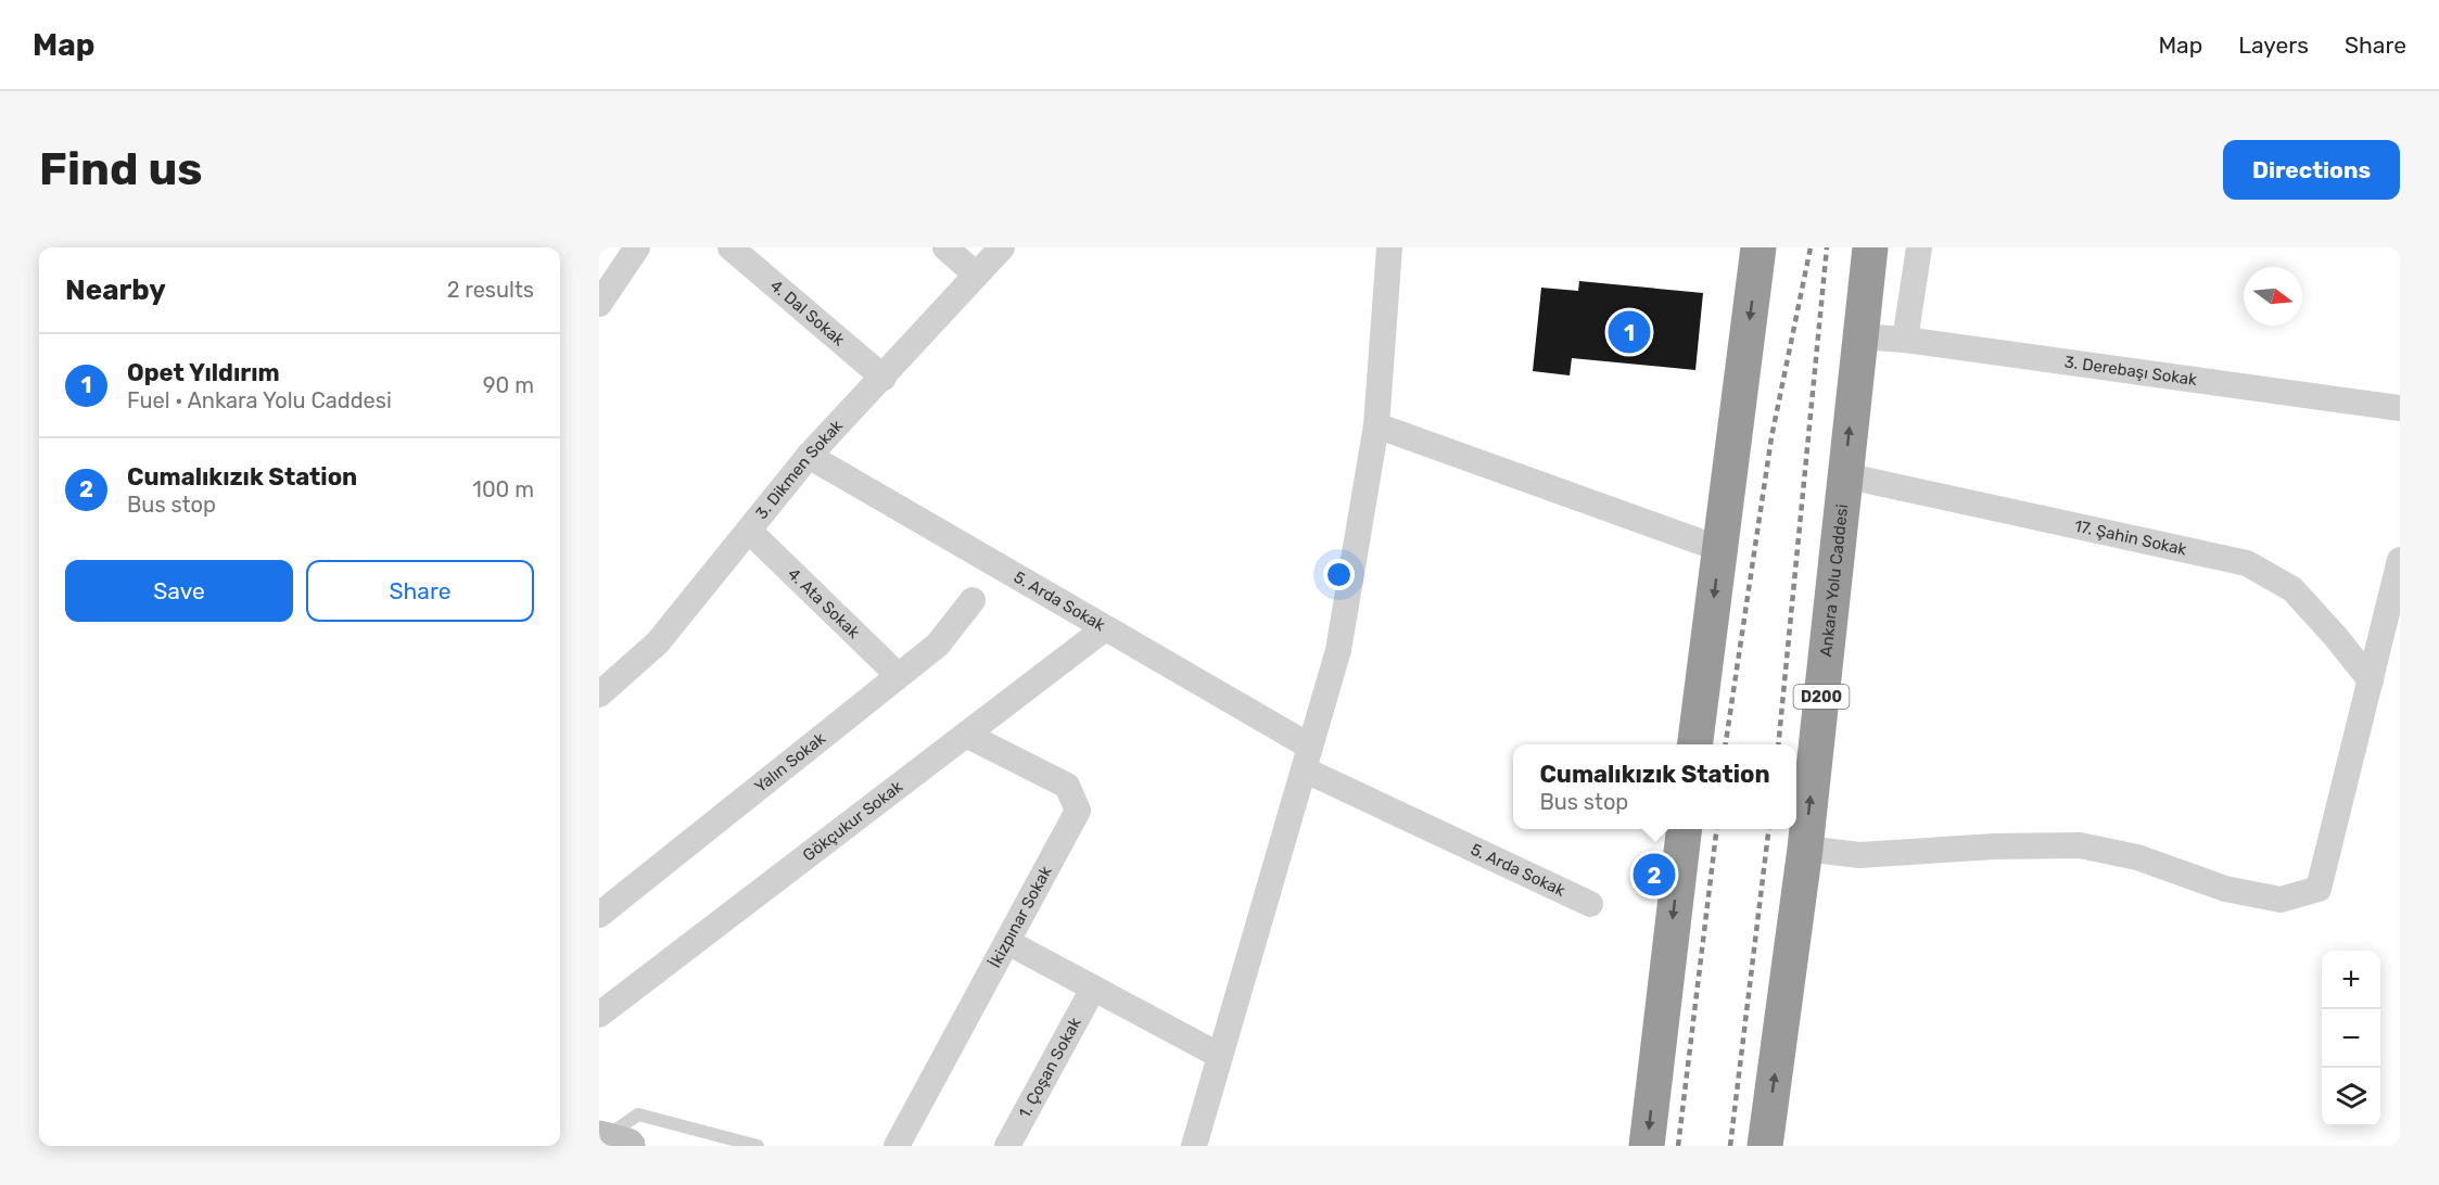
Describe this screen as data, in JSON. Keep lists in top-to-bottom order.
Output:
{
  "streets": {
    "highway": ["Ankara Yolu Caddesi", "D200"],
    "street": [
      "4. Dal Sokak",
      "3. Derebaşı Sokak",
      "3. Dikmen Sokak",
      "17. Şahin Sokak",
      "5. Arda Sokak",
      "4. Ata Sokak",
      "Yalın Sokak",
      "Gökçukur Sokak",
      "İkizpınar Sokak",
      "1. Çoşan Sokak"
    ]
  },
  "crossings": [
    ["4. Dal Sokak", "3. Dikmen Sokak"],
    ["3. Derebaşı Sokak", "Ankara Yolu Caddesi"],
    ["3. Dikmen Sokak", "5. Arda Sokak"],
    ["3. Dikmen Sokak", "4. Ata Sokak"],
    ["17. Şahin Sokak", "Ankara Yolu Caddesi"],
    ["5. Arda Sokak", "Gökçukur Sokak"],
    ["4. Ata Sokak", "Yalın Sokak"],
    ["Gökçukur Sokak", "İkizpınar Sokak"]
  ],
  "north": "right",
  "page": {
    "header": "Map",
    "nav": ["Map", "Layers", "Share"],
    "buttons": [
      "Directions",
      ["Save", "Share"]
    ],
    "title": "Find us",
    "heading": ["Nearby", "2 results"],
    "pins": ["1", "2"],
    "list": [
      {
        "mark": "1",
        "name": "Opet Yıldırım",
        "note": "Fuel · Ankara Yolu Caddesi",
        "value": "90 m"
      },
      {
        "mark": "2",
        "name": "Cumalıkızık Station",
        "note": "Bus stop",
        "value": "100 m"
      }
    ],
    "popup": ["Cumalıkızık Station", "Bus stop"],
    "map_buttons": ["+", "−"]
  }
}
